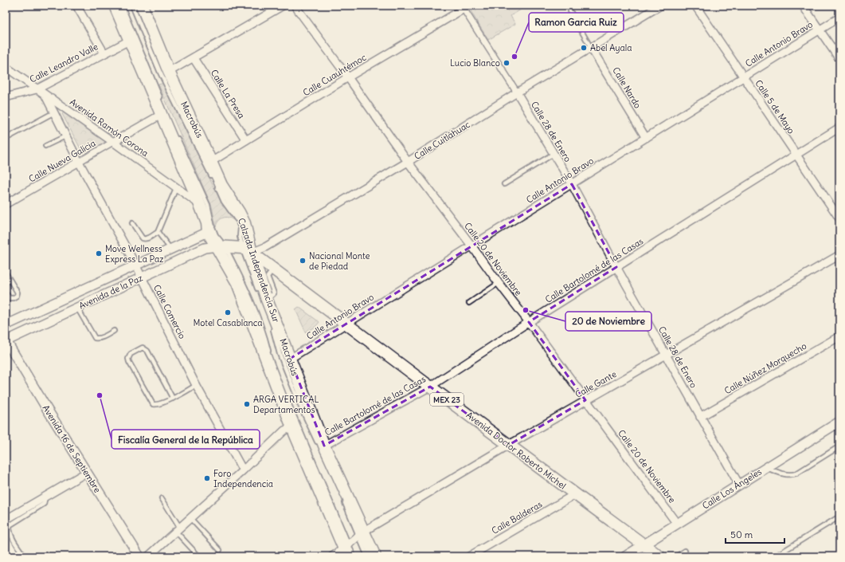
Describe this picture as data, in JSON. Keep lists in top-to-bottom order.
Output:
{
  "streets": {
    "main road": [
      "Calle Cuitláhuac",
      "Calzada Independencia Sur",
      "MEX 23",
      "Avenida Doctor Roberto Michel"
    ],
    "street": [
      "Calle Antonio Bravo",
      "Calle Leandro Valle",
      "Calle Cuauhtémoc",
      "Calle Nardo",
      "Calle La Presa",
      "Calle 5 de Mayo",
      "Avenida Ramón Corona",
      "Calle 28 de Enero",
      "Calle Nueva Galicia",
      "Calle 20 de Noviembre",
      "Calle Bartolomé de las Casas",
      "Avenida de la Paz",
      "Calle Comercio",
      "Calle Núñez Morquecho",
      "Calle Gante",
      "Avenida 16 de Septiembre",
      "Calle Los Ángeles",
      "Calle Balderas"
    ],
    "lane": ["Macrobús"]
  },
  "crossings": [
    ["Calle Antonio Bravo", "Calle Nardo"],
    ["Calle Antonio Bravo", "Calle 5 de Mayo"],
    ["Calle Antonio Bravo", "Calle 28 de Enero"],
    ["Calle Antonio Bravo", "Calle 20 de Noviembre"],
    ["Calle Antonio Bravo", "Calzada Independencia Sur"],
    ["Calle Antonio Bravo", "Avenida Doctor Roberto Michel"],
    ["Calle Leandro Valle", "Avenida Ramón Corona"],
    ["Calle Cuauhtémoc", "Calle La Presa"],
    ["Calle Cuauhtémoc", "Calle 28 de Enero"],
    ["Calle Cuauhtémoc", "Calle 20 de Noviembre"],
    ["Calle Cuauhtémoc", "Calzada Independencia Sur"],
    ["Calle Nardo", "Calle Cuitláhuac"],
    ["Calle 5 de Mayo", "Calle Bartolomé de las Casas"],
    ["Macrobús", "Calle Cuitláhuac"],
    ["Macrobús", "Calzada Independencia Sur"],
    ["Macrobús", "Calle Bartolomé de las Casas"],
    ["Macrobús", "Avenida de la Paz"],
    ["Avenida Ramón Corona", "Calle Nueva Galicia"],
    ["Avenida Ramón Corona", "Calle Comercio"],
    ["Calle 28 de Enero", "Calle Cuitláhuac"],
    ["Calle 28 de Enero", "Calle Bartolomé de las Casas"],
    ["Calle 28 de Enero", "Calle Núñez Morquecho"],
    ["Calle 28 de Enero", "Calle Gante"],
    ["Calle 28 de Enero", "Calle Los Ángeles"],
    ["Calle Cuitláhuac", "Calle 20 de Noviembre"],
    ["Calle Cuitláhuac", "Calzada Independencia Sur"],
    ["Calle Cuitláhuac", "Avenida de la Paz"],
    ["Calle Cuitláhuac", "Avenida Doctor Roberto Michel"],
    ["Calle Nueva Galicia", "Calle Comercio"],
    ["Calle 20 de Noviembre", "Calle Bartolomé de las Casas"],
    ["Calle 20 de Noviembre", "Calle Gante"],
    ["Calle 20 de Noviembre", "Calle Los Ángeles"],
    ["Calzada Independencia Sur", "Calle Bartolomé de las Casas"],
    ["Calzada Independencia Sur", "Calle Gante"],
    ["Calzada Independencia Sur", "Avenida Doctor Roberto Michel"],
    ["Calle Bartolomé de las Casas", "Avenida Doctor Roberto Michel"],
    ["Avenida de la Paz", "Calle Comercio"],
    ["Avenida de la Paz", "Avenida 16 de Septiembre"],
    ["Calle Gante", "Avenida Doctor Roberto Michel"],
    ["Avenida Doctor Roberto Michel", "Calle Los Ángeles"],
    ["Avenida Doctor Roberto Michel", "Calle Balderas"]
  ],
  "places": [
    "Abel Ayala",
    "Ramon Garcia Ruiz",
    "Lucio Blanco",
    "Move Wellness Express La Paz",
    "Nacional Monte de Piedad",
    "20 de Noviembre",
    "Motel Casablanca",
    "Fiscalía General de la República",
    "ARGA VERTICAL Departamentos",
    "Foro Independencia"
  ],
  "scale_bar": "50 m"
}
